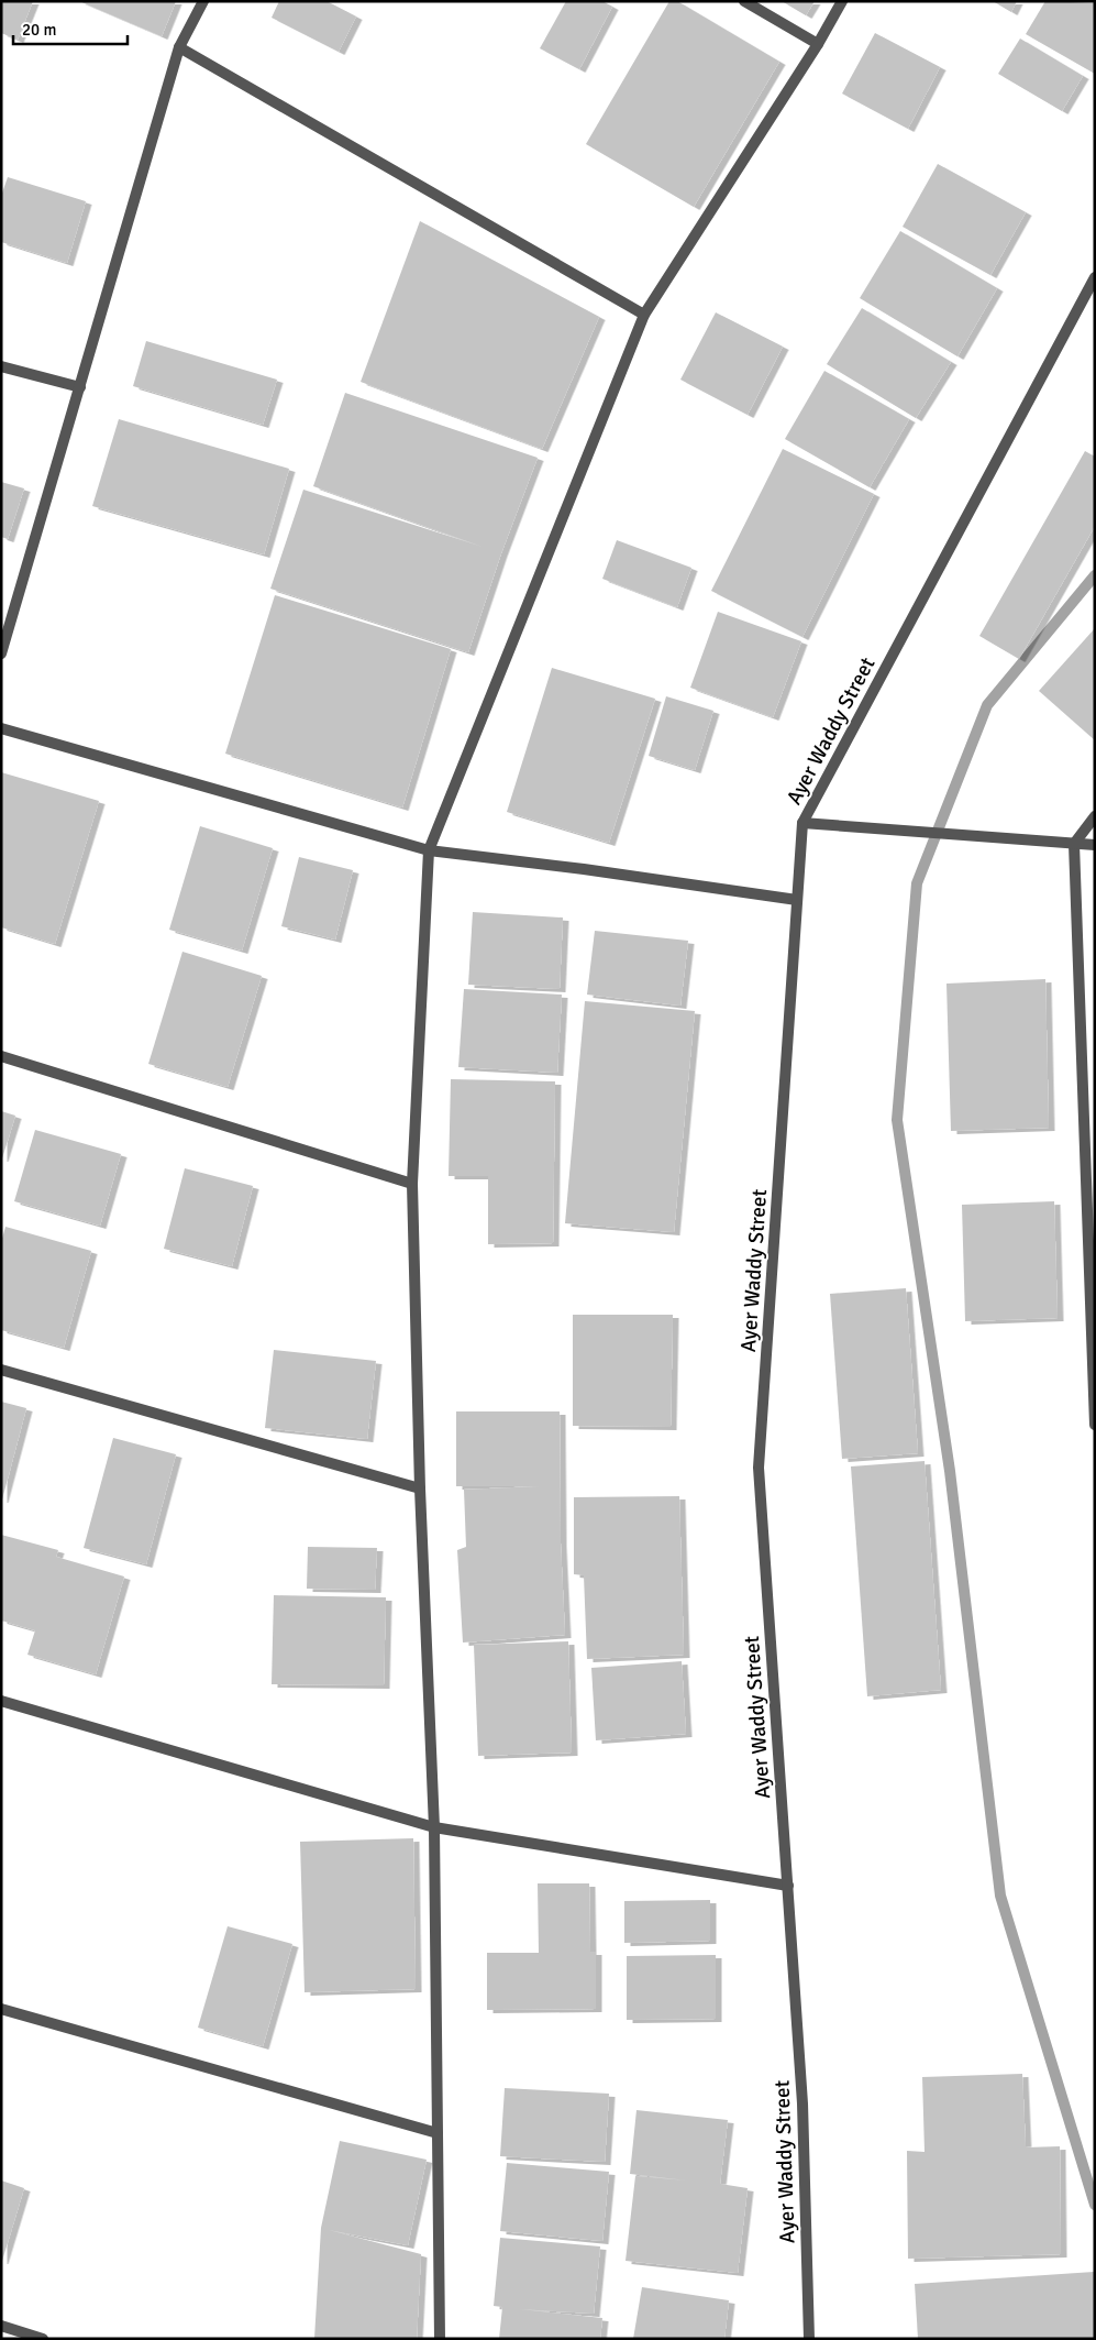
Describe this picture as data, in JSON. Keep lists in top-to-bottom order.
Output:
{
  "streets": {
    "street": ["Ayer Waddy Street"]
  },
  "scale_bar": "20 m"
}
